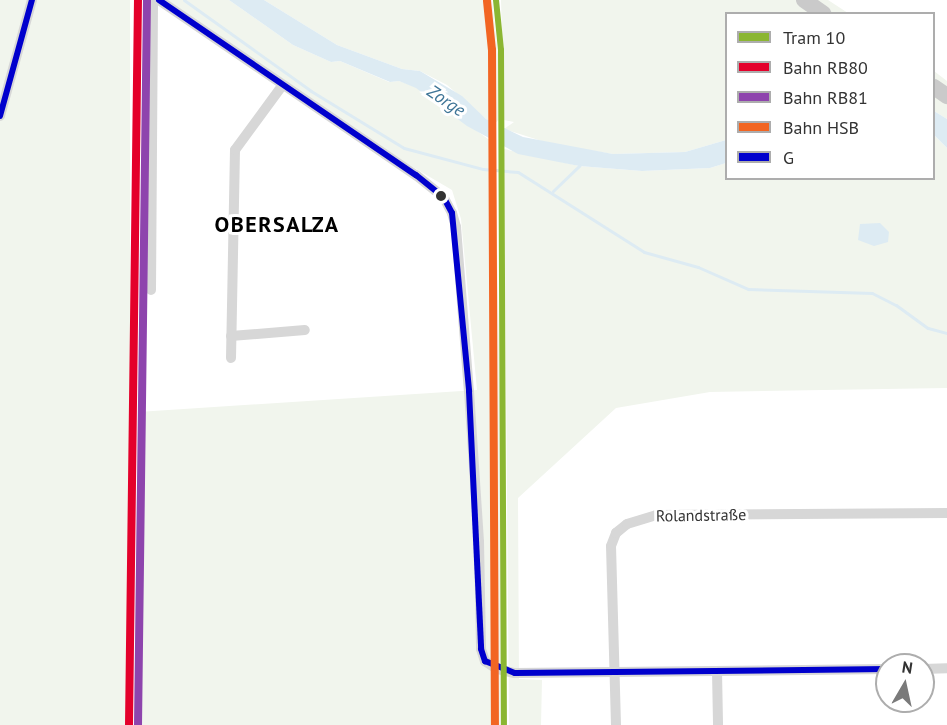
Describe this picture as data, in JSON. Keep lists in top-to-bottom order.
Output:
{
  "streets": {
    "street": ["Rolandstraße"]
  },
  "districts": ["OBERSALZA"],
  "water": ["Zorge"],
  "lines": [
    "tram line 10",
    "rail line RB80",
    "rail line RB81",
    "transit line G",
    "rail line HSB"
  ],
  "legend": [
    "Tram 10",
    "Bahn RB80",
    "Bahn RB81",
    "Bahn HSB",
    "G"
  ],
  "north": "top"
}
